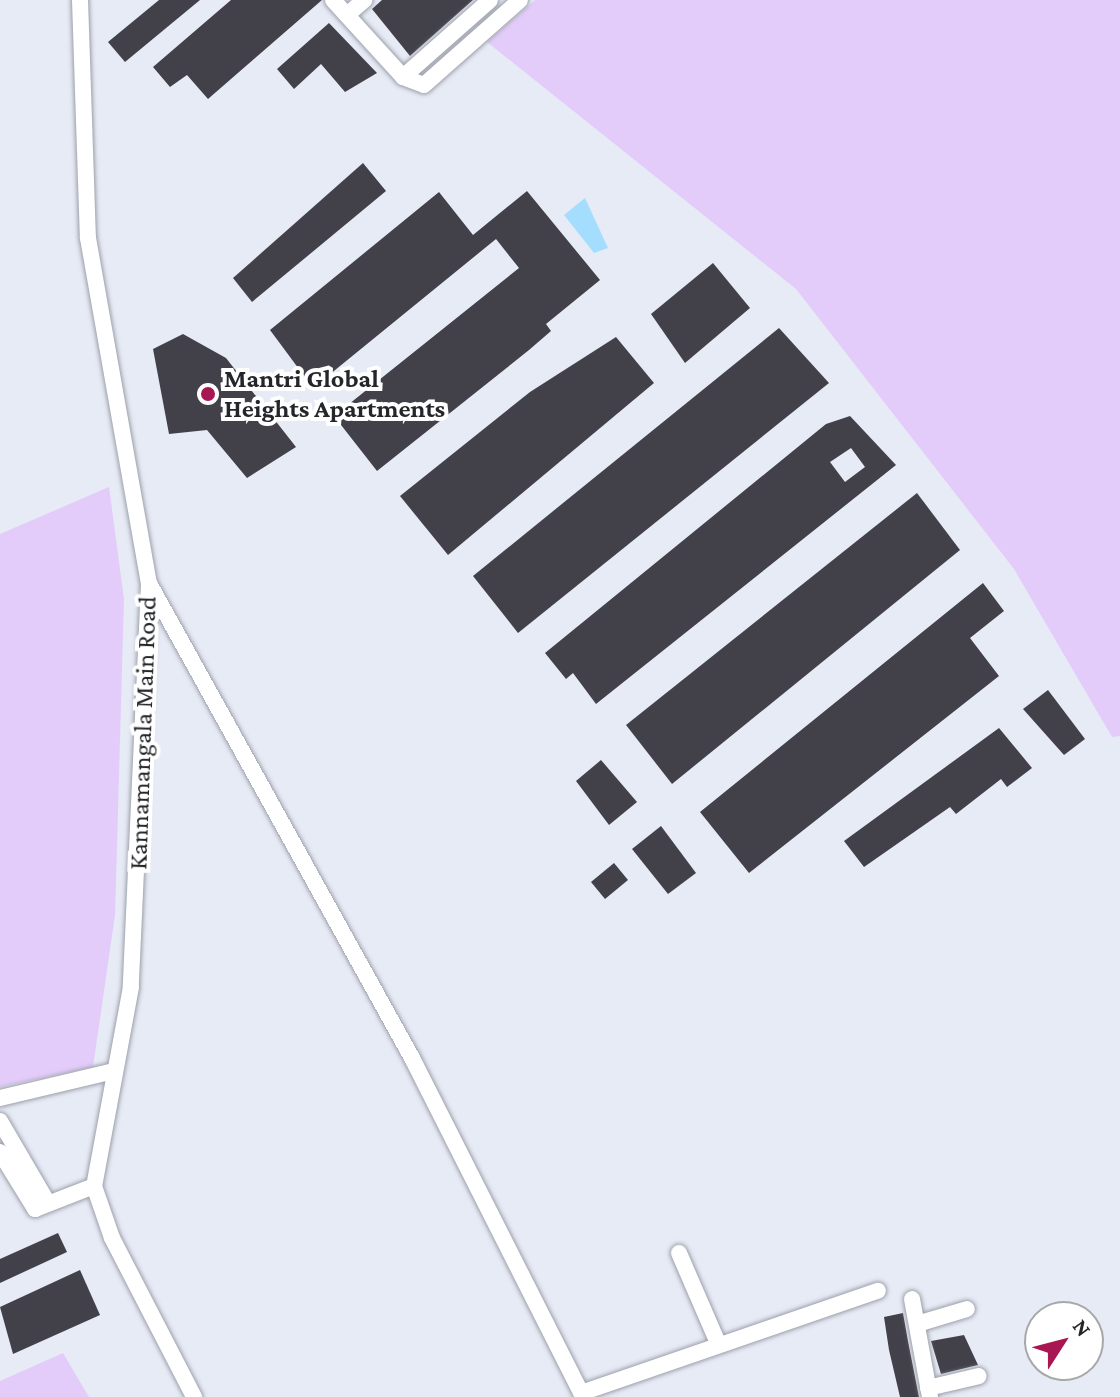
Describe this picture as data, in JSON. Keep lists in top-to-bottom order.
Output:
{
  "streets": {
    "street": ["Kannamangala Main Road"]
  },
  "places": ["Mantri Global Heights Apartments"],
  "north": "top right"
}
